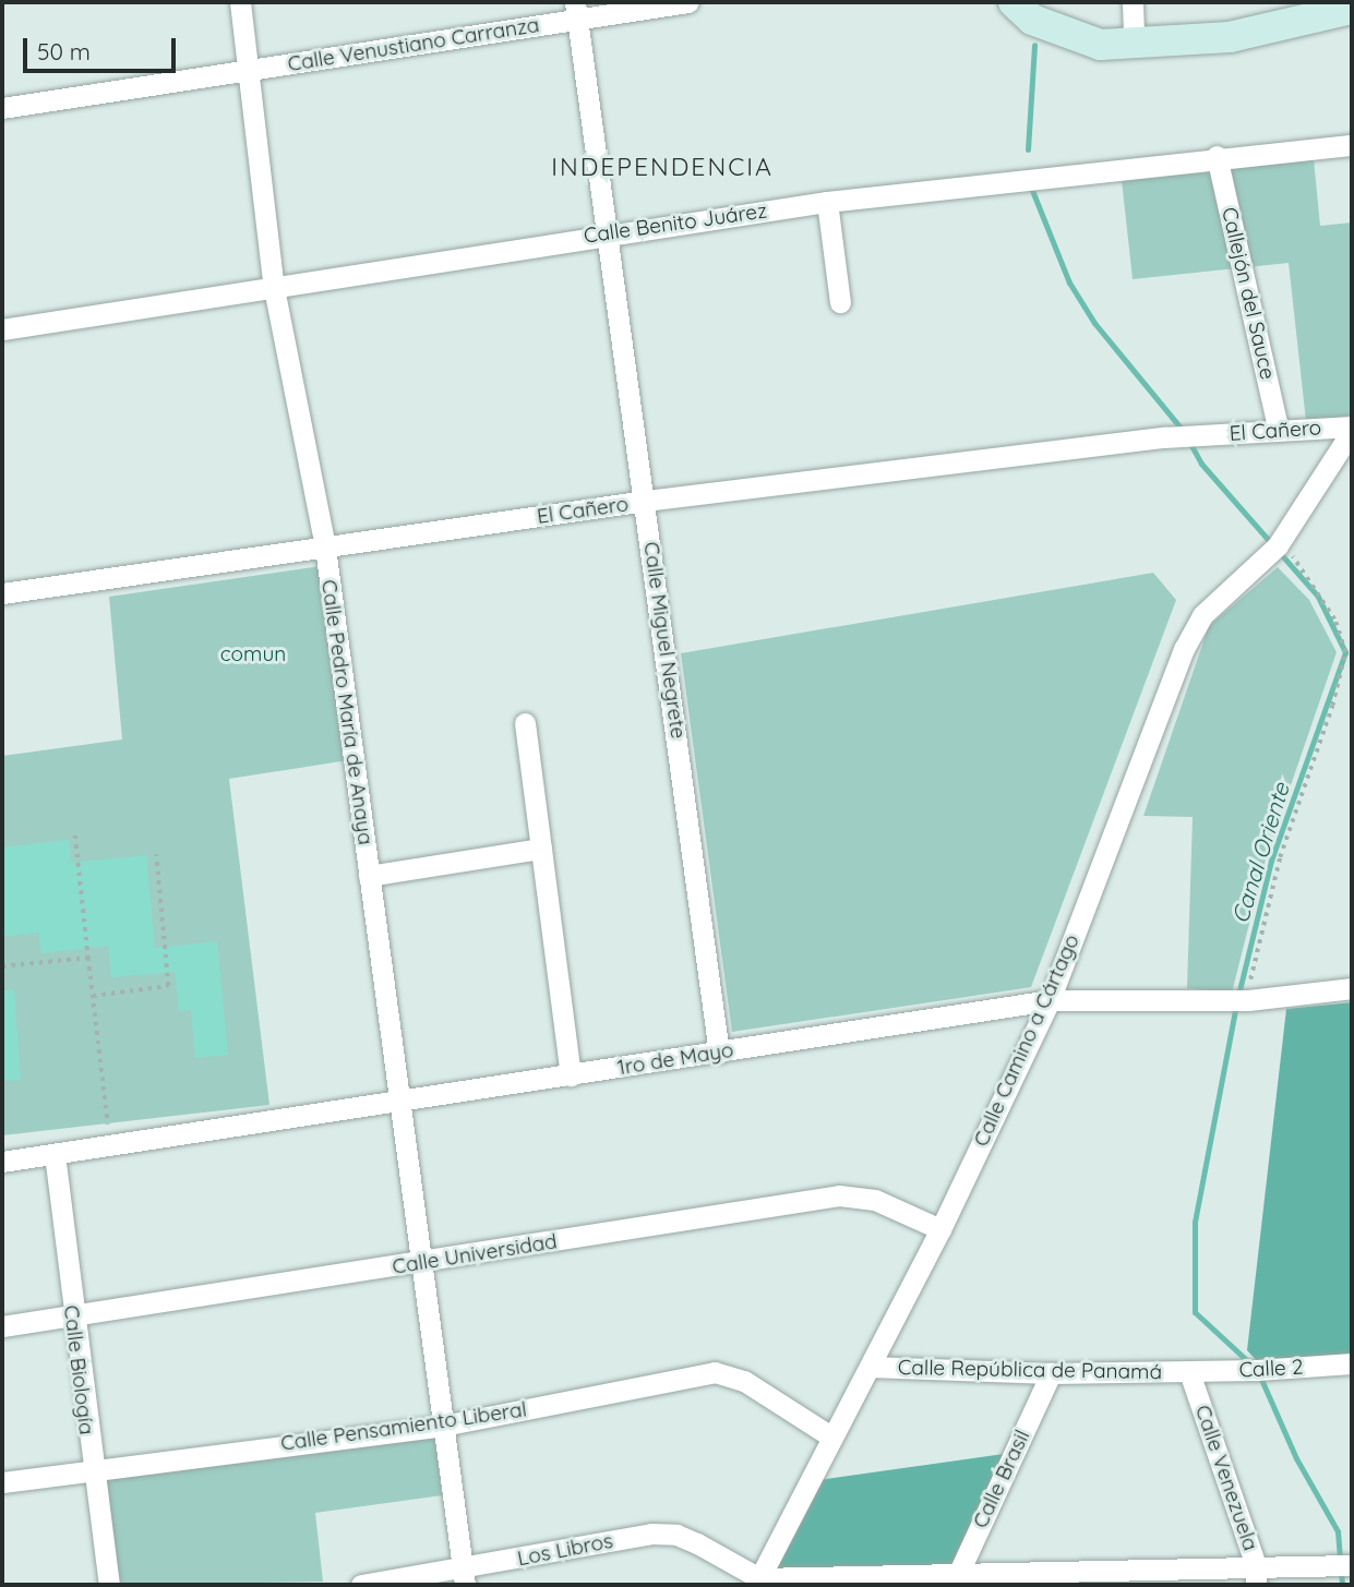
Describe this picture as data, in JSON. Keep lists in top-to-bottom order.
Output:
{
  "streets": {
    "street": [
      "Calle Venustiano Carranza",
      "Calle Benito Juárez",
      "Callejón del Sauce",
      "El Cañero",
      "Calle Miguel Negrete",
      "Calle Pedro María de Anaya",
      "Calle Camino a Cártago",
      "1ro de Mayo",
      "Calle Universidad",
      "Calle 2",
      "Calle Biología",
      "Calle República de Panamá",
      "Calle Pensamiento Liberal",
      "Calle Venezuela",
      "Calle Brasil",
      "Los Libros"
    ]
  },
  "crossings": [
    ["Calle Venustiano Carranza", "Calle Miguel Negrete"],
    ["Calle Venustiano Carranza", "Calle Pedro María de Anaya"],
    ["Calle Benito Juárez", "Callejón del Sauce"],
    ["Calle Benito Juárez", "Calle Miguel Negrete"],
    ["Calle Benito Juárez", "Calle Pedro María de Anaya"],
    ["Callejón del Sauce", "El Cañero"],
    ["El Cañero", "Calle Miguel Negrete"],
    ["El Cañero", "Calle Pedro María de Anaya"],
    ["El Cañero", "Calle Camino a Cártago"],
    ["Calle Miguel Negrete", "1ro de Mayo"],
    ["Calle Pedro María de Anaya", "1ro de Mayo"],
    ["Calle Pedro María de Anaya", "Calle Universidad"],
    ["Calle Pedro María de Anaya", "Calle Pensamiento Liberal"],
    ["Calle Pedro María de Anaya", "Los Libros"],
    ["Calle Camino a Cártago", "1ro de Mayo"],
    ["Calle Camino a Cártago", "Calle Universidad"],
    ["Calle Camino a Cártago", "Calle República de Panamá"],
    ["Calle Camino a Cártago", "Calle Pensamiento Liberal"],
    ["Calle Camino a Cártago", "Los Libros"],
    ["1ro de Mayo", "Calle Biología"],
    ["Calle Universidad", "Calle Biología"],
    ["Calle 2", "Calle República de Panamá"],
    ["Calle 2", "Calle Venezuela"],
    ["Calle Biología", "Calle Pensamiento Liberal"],
    ["Calle República de Panamá", "Calle Venezuela"],
    ["Calle República de Panamá", "Calle Brasil"]
  ],
  "districts": ["INDEPENDENCIA"],
  "water": ["Canal Oriente"],
  "parks": ["comun"],
  "scale_bar": "50 m"
}
